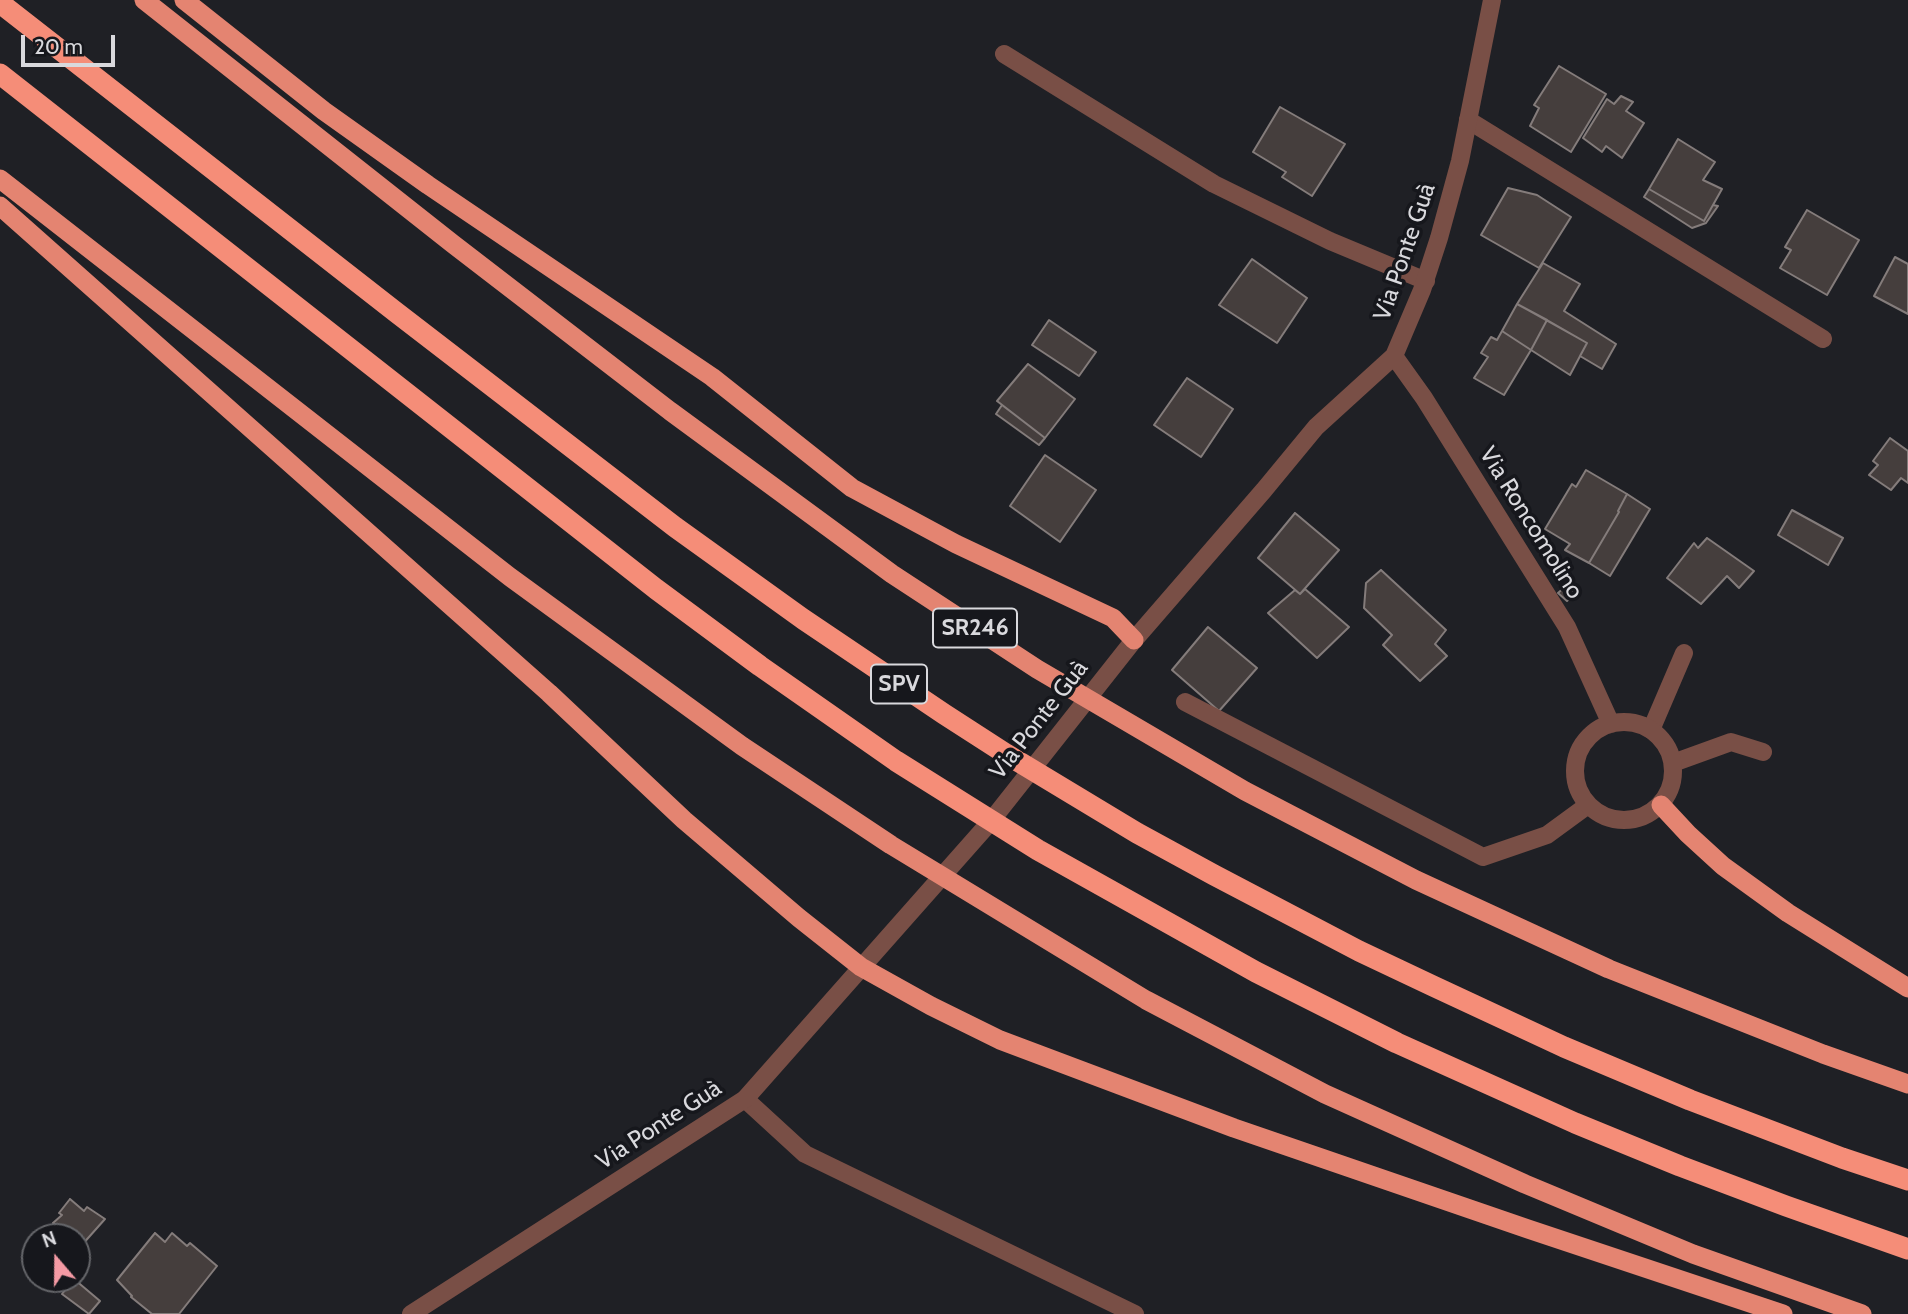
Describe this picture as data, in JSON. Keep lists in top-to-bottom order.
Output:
{
  "streets": {
    "highway": ["SR246", "SPV"],
    "street": ["Via Ponte Guà", "Via Roncomolino"]
  },
  "crossings": [
    ["Via Ponte Guà", "Via Roncomolino"]
  ],
  "scale_bar": "20 m",
  "north": "top"
}
